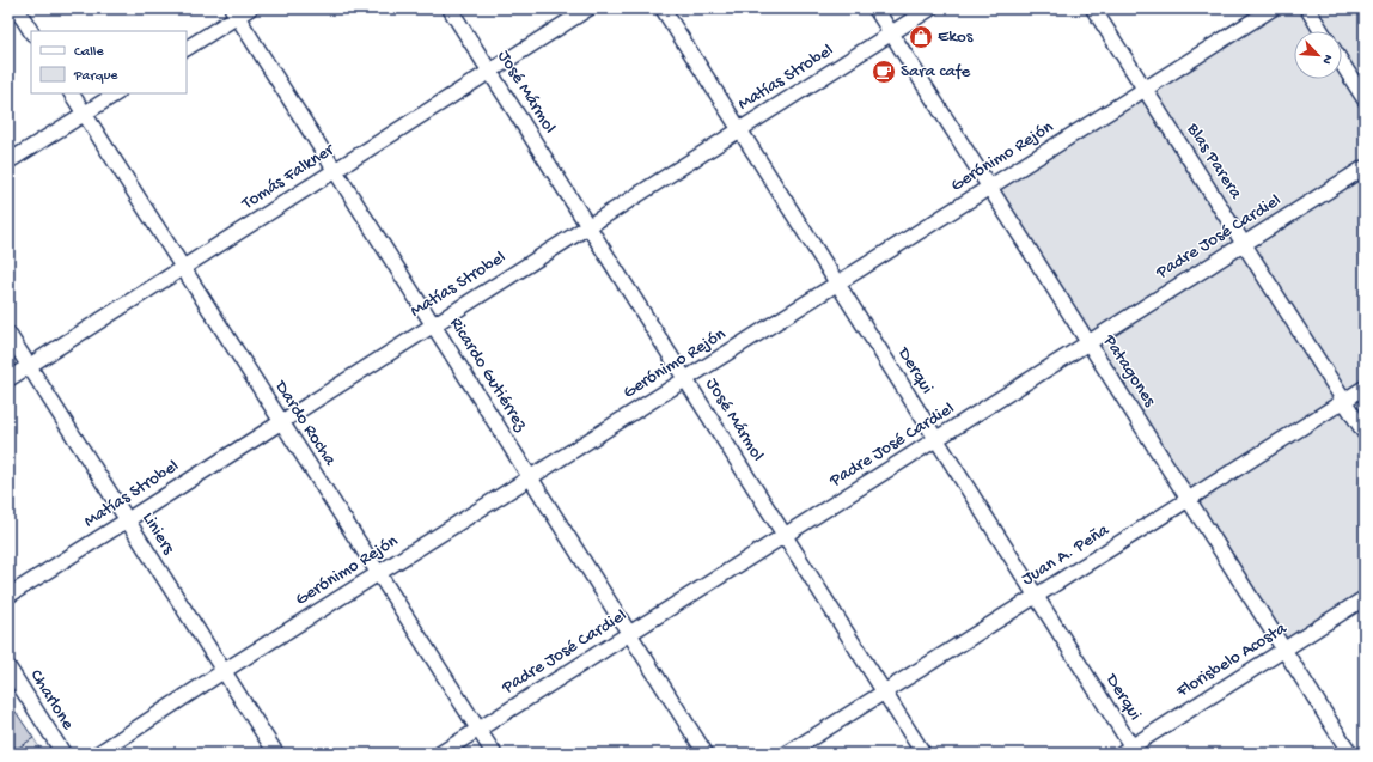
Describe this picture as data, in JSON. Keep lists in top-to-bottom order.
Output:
{
  "streets": {
    "street": [
      "Matías Strobel",
      "José Mármol",
      "Gerónimo Rejón",
      "Blas Parera",
      "Tomás Falkner",
      "Padre José Cardiel",
      "Derqui",
      "Patagones",
      "Ricardo Gutiérrez",
      "Dardo Rocha",
      "Liniers",
      "Juan A. Peña",
      "Florisbelo Acosta",
      "Charlone"
    ]
  },
  "crossings": [
    ["Matías Strobel", "José Mármol"],
    ["Matías Strobel", "Derqui"],
    ["Matías Strobel", "Patagones"],
    ["Matías Strobel", "Ricardo Gutiérrez"],
    ["Matías Strobel", "Dardo Rocha"],
    ["Matías Strobel", "Liniers"],
    ["José Mármol", "Gerónimo Rejón"],
    ["José Mármol", "Tomás Falkner"],
    ["José Mármol", "Padre José Cardiel"],
    ["José Mármol", "Juan A. Peña"],
    ["Gerónimo Rejón", "Blas Parera"],
    ["Gerónimo Rejón", "Derqui"],
    ["Gerónimo Rejón", "Patagones"],
    ["Gerónimo Rejón", "Ricardo Gutiérrez"],
    ["Gerónimo Rejón", "Dardo Rocha"],
    ["Gerónimo Rejón", "Liniers"],
    ["Blas Parera", "Padre José Cardiel"],
    ["Blas Parera", "Juan A. Peña"],
    ["Tomás Falkner", "Ricardo Gutiérrez"],
    ["Tomás Falkner", "Dardo Rocha"],
    ["Tomás Falkner", "Liniers"],
    ["Padre José Cardiel", "Derqui"],
    ["Padre José Cardiel", "Patagones"],
    ["Padre José Cardiel", "Ricardo Gutiérrez"],
    ["Padre José Cardiel", "Dardo Rocha"],
    ["Derqui", "Juan A. Peña"],
    ["Derqui", "Florisbelo Acosta"],
    ["Patagones", "Juan A. Peña"],
    ["Patagones", "Florisbelo Acosta"]
  ],
  "places": {
    "shop": ["Ekos"],
    "cafe": ["Sara cafe"]
  },
  "legend": ["Calle", "Parque"],
  "north": "bottom right"
}
